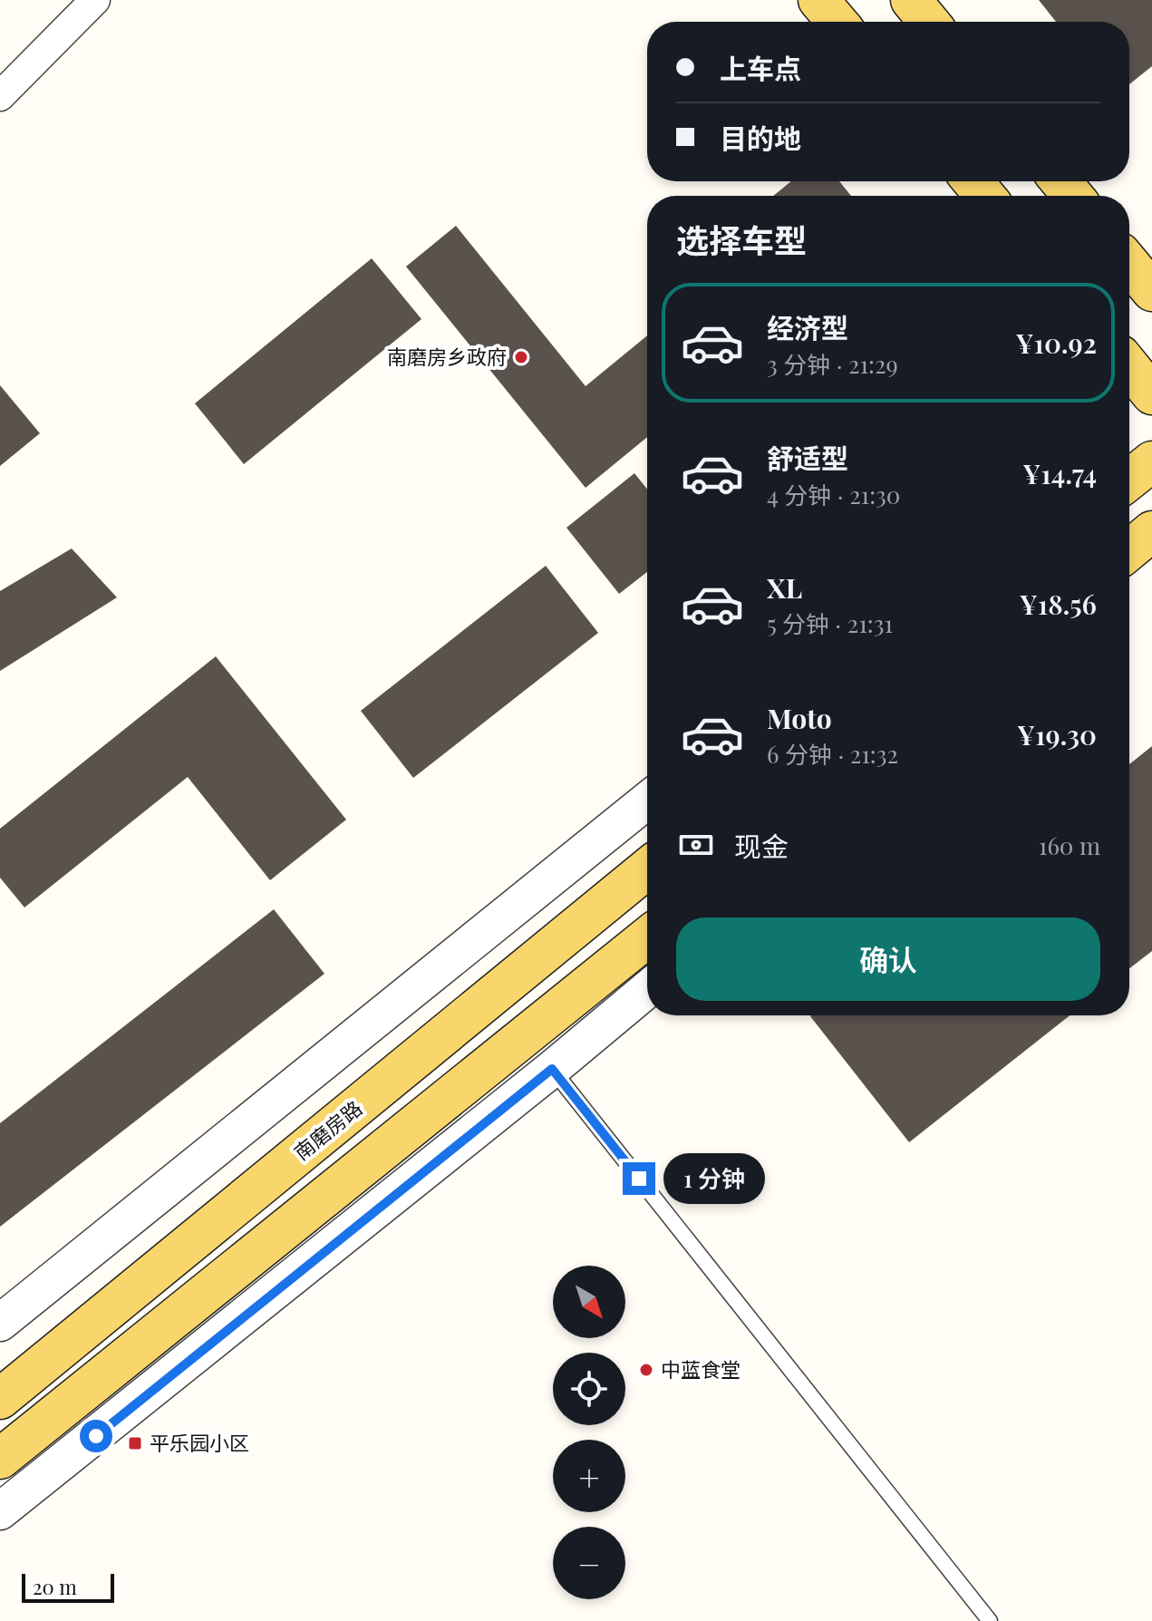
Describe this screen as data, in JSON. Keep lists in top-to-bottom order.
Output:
{
  "streets": {
    "main road": ["南磨房路"]
  },
  "places": {
    "other": ["南磨房乡政府", "中蓝食堂"],
    "transit": ["平乐园小区"]
  },
  "scale_bar": "20 m",
  "north": "bottom right",
  "page": {
    "banner": ["上车点", "目的地"],
    "heading": "选择车型",
    "list": [
      {
        "name": "经济型",
        "note": "3 分钟 · 21:29",
        "value": "¥10.92"
      },
      {
        "name": "舒适型",
        "note": "4 分钟 · 21:30",
        "value": "¥14.74"
      },
      {
        "name": "XL",
        "note": "5 分钟 · 21:31",
        "value": "¥18.56"
      },
      {
        "name": "Moto",
        "note": "6 分钟 · 21:32",
        "value": "¥19.30"
      }
    ],
    "pay": ["现金", "160 m"],
    "buttons": "确认",
    "bubble": "1 分钟",
    "map_buttons": ["+", "−"],
    "scale": "20 m"
  }
}
